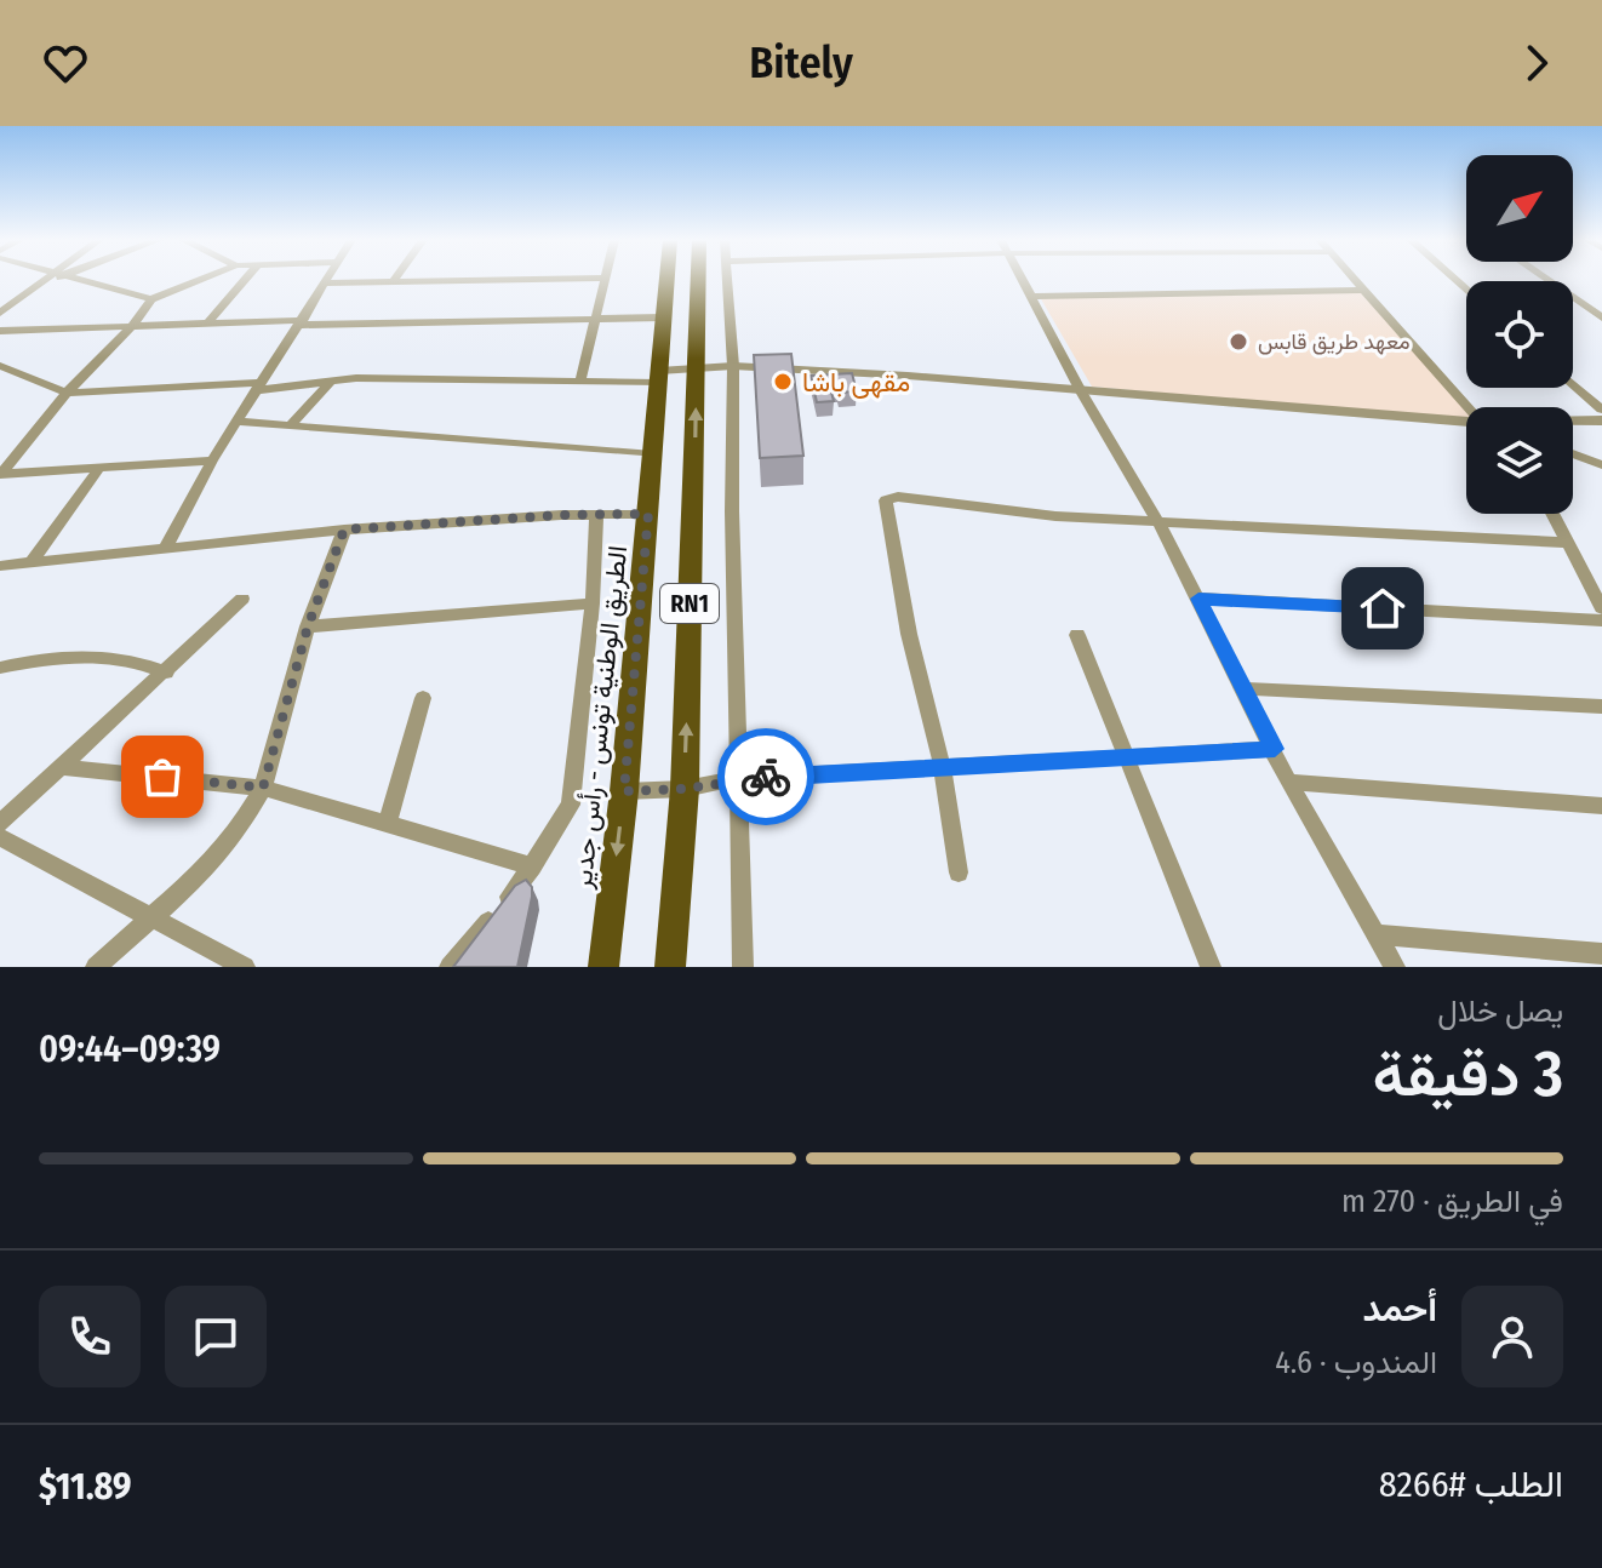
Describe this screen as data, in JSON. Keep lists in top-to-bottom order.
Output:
{
  "streets": {
    "main road": ["RN1", "الطريق الوطنية تونس - رأس جدير"]
  },
  "places": ["معهد طريق قابس", "مقهى باشا"],
  "north": "top right",
  "page": {
    "header": "Bitely",
    "heading": ["3 دقيقة", "يصل خلال", "09:39–09:44"],
    "panel": [
      "أحمد",
      "المندوب · 4.6",
      "الطلب #8266",
      "$11.89"
    ],
    "bar": "في الطريق · 270 m"
  }
}
